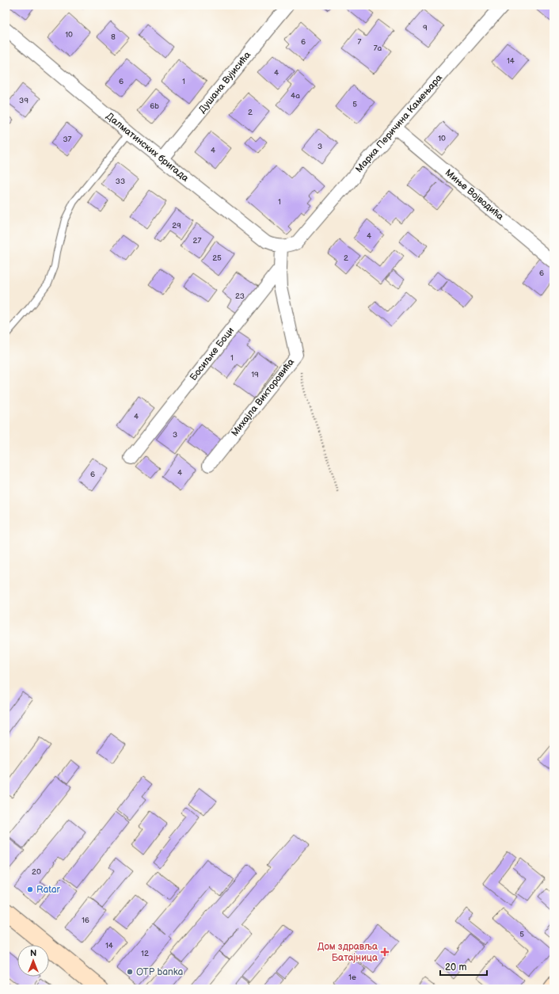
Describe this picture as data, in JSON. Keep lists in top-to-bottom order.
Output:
{
  "streets": {
    "street": [
      "Душана Вујисића",
      "Марка Перичина Камењара",
      "Далматинских бригада",
      "Миње Војводића",
      "Босиљке Боци",
      "Михајла Викторовића"
    ]
  },
  "crossings": [
    ["Душана Вујисића", "Далматинских бригада"],
    ["Марка Перичина Камењара", "Далматинских бригада"],
    ["Марка Перичина Камењара", "Миње Војводића"],
    ["Босиљке Боци", "Михајла Викторовића"]
  ],
  "places": {
    "other": ["Ratar", "OTP banka"],
    "health": ["Дом здравља Батајница"]
  },
  "house_numbers": [
    "9",
    "10",
    "8",
    "6",
    "7",
    "7a",
    "14",
    "4",
    "6",
    "1",
    "4a",
    "39",
    "5",
    "6b",
    "2",
    "10",
    "37",
    "3",
    "4",
    "33",
    "1",
    "29",
    "4",
    "27",
    "25",
    "2",
    "6",
    "23",
    "1",
    "19",
    "4",
    "3",
    "4",
    "6",
    "20",
    "16",
    "5",
    "14",
    "12",
    "1e"
  ],
  "scale_bar": "20 m",
  "north": "top"
}
